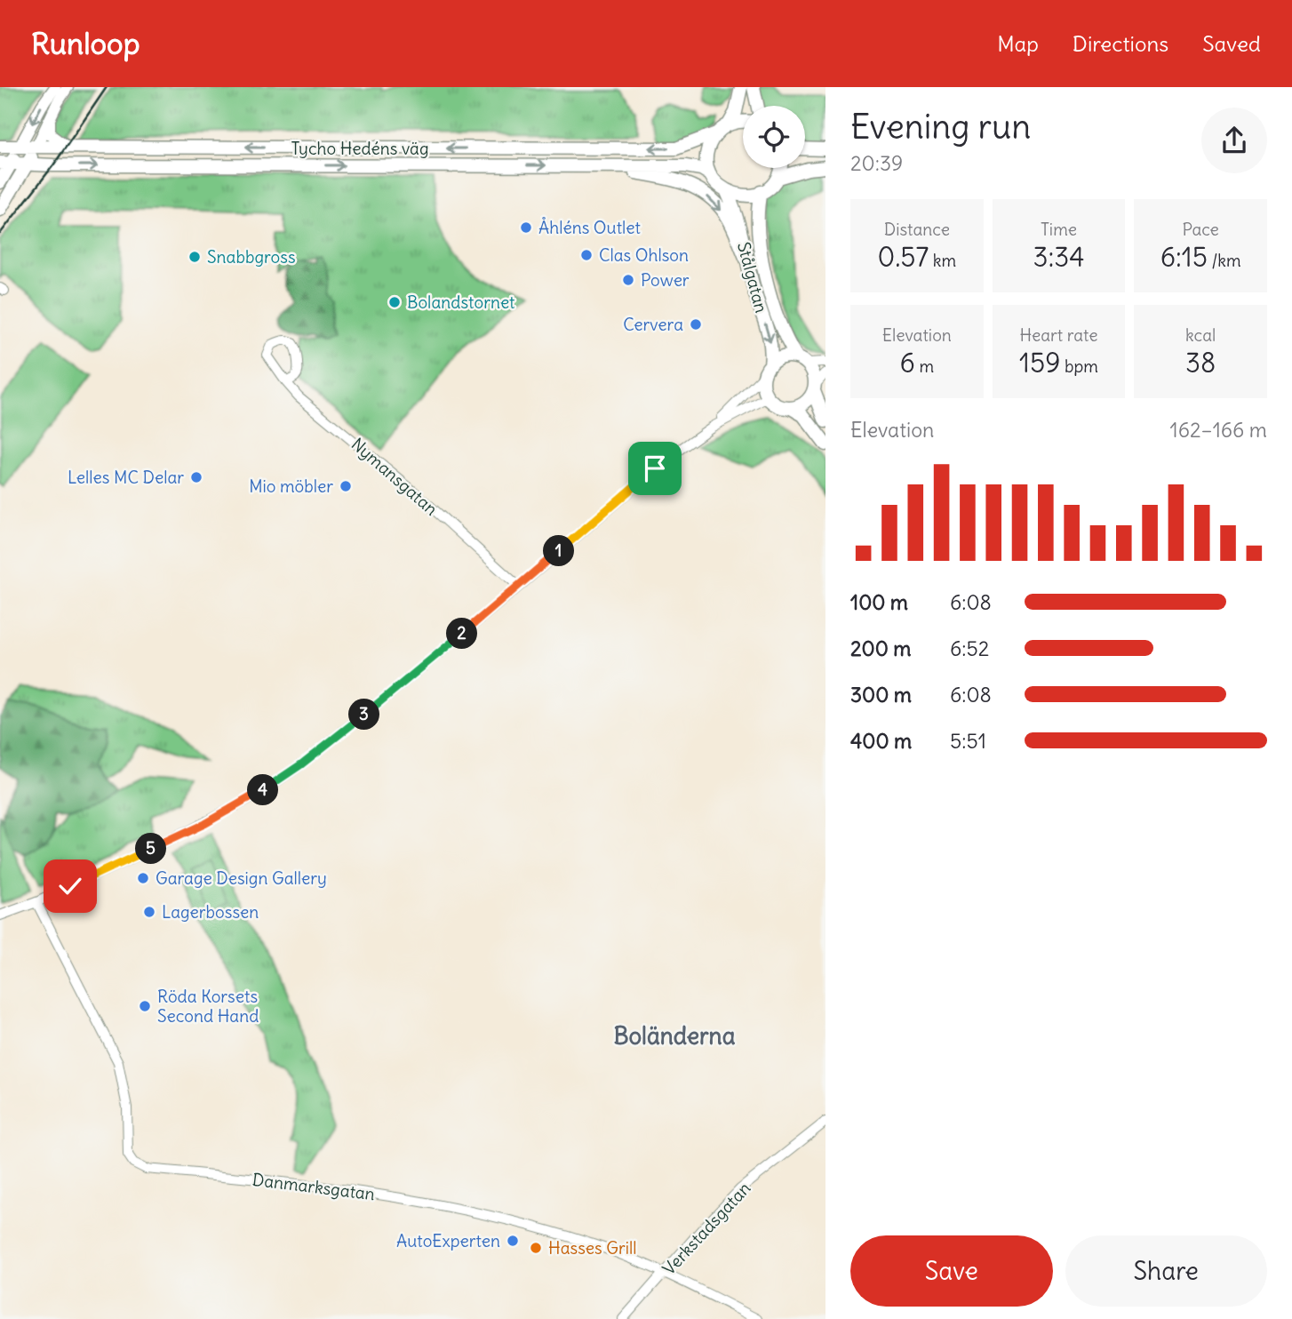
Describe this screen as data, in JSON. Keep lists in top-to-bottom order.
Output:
{
  "streets": {
    "main road": ["Tycho Hedéns väg", "Stålgatan"],
    "street": ["Nymansgatan", "Danmarksgatan", "Verkstadsgatan"]
  },
  "crossings": [
    ["Danmarksgatan", "Verkstadsgatan"]
  ],
  "districts": ["Boländerna"],
  "places": [
    "Åhléns Outlet",
    "Clas Ohlson",
    "Snabbgross",
    "Power",
    "Bolandstornet",
    "Cervera",
    "Lelles MC Delar",
    "Mio möbler",
    "Garage Design Gallery",
    "Lagerbossen",
    "Röda Korsets Second Hand",
    "AutoExperten",
    "Hasses Grill"
  ],
  "page": {
    "header": "Runloop",
    "nav": ["Map", "Directions", "Saved"],
    "heading": ["Evening run", "20:39"],
    "stats": [
      ["Distance", "0.57 km"],
      ["Time", "3:34"],
      ["Pace", "6:15 /km"],
      ["Elevation", "6 m"],
      ["Heart rate", "159 bpm"],
      ["kcal", "38"]
    ],
    "chart": ["Elevation", "162–166 m"],
    "pins": [
      "1",
      "2",
      "3",
      "4",
      "5"
    ],
    "list": [
      {
        "name": "100 m",
        "note": "6:08"
      },
      {
        "name": "200 m",
        "note": "6:52"
      },
      {
        "name": "300 m",
        "note": "6:08"
      },
      {
        "name": "400 m",
        "note": "5:51"
      }
    ],
    "buttons": ["Save", "Share"]
  }
}
